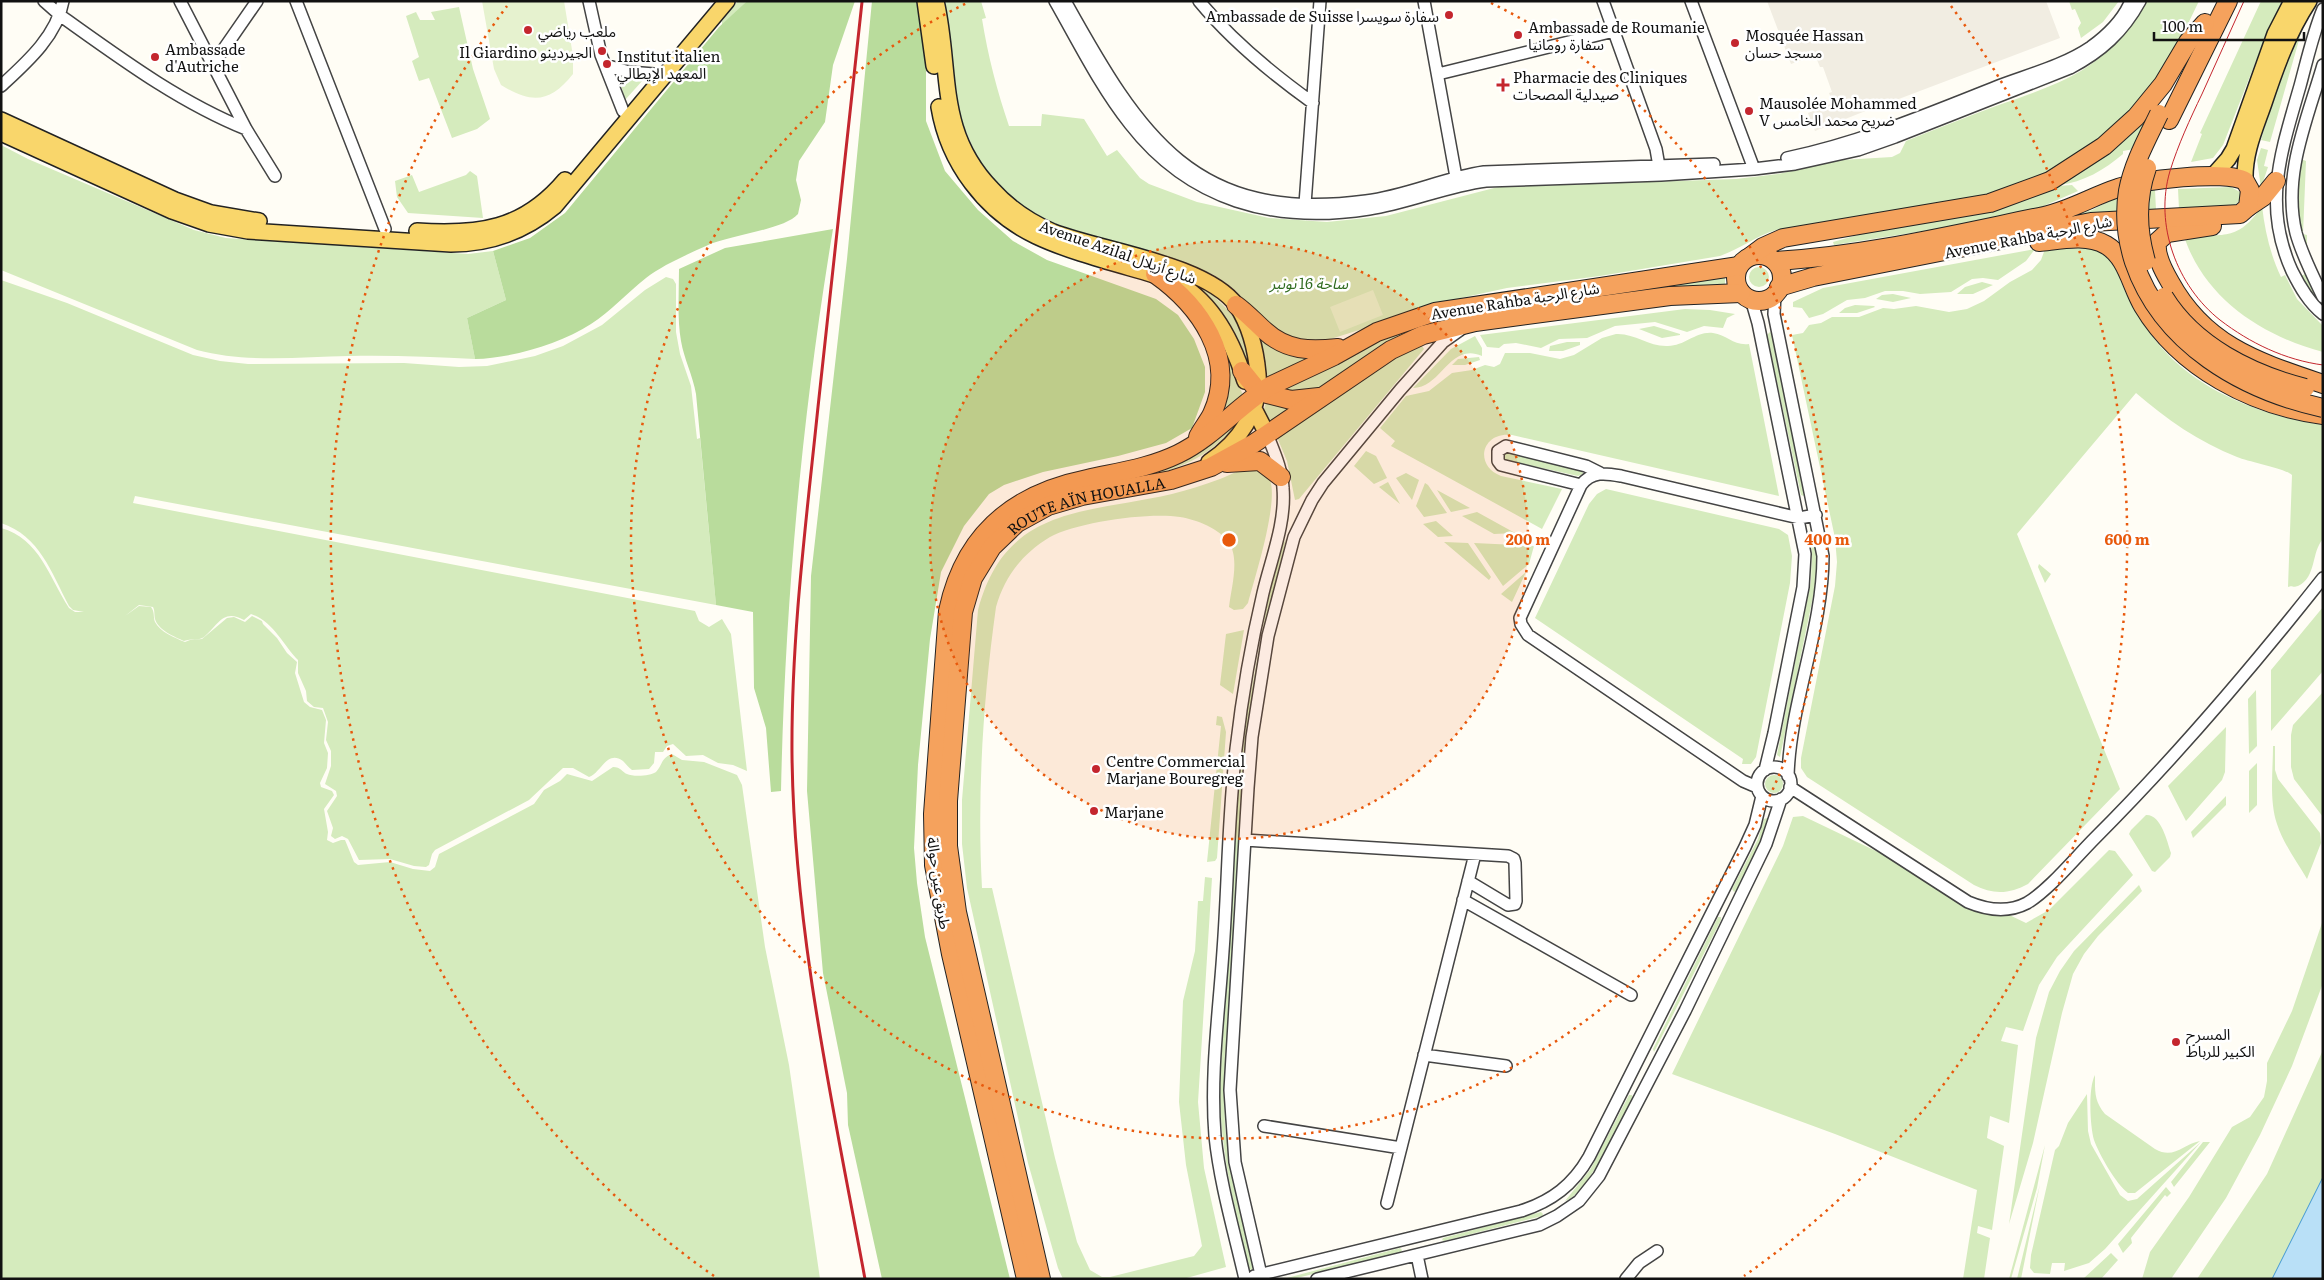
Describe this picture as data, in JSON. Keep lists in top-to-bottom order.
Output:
{
  "streets": {
    "highway": ["Avenue Rahba شارع الرحبة", "ROUTE AÏN HOUALLA", "طريق عين حوالة"],
    "main road": ["Avenue Azilal شارع أزيلال"]
  },
  "crossings": [
    ["Avenue Rahba شارع الرحبة", "Avenue Azilal شارع أزيلال"],
    ["Avenue Rahba شارع الرحبة", "ROUTE AÏN HOUALLA"],
    ["Avenue Azilal شارع أزيلال", "ROUTE AÏN HOUALLA"],
    ["ROUTE AÏN HOUALLA", "طريق عين حوالة"]
  ],
  "parks": ["ساحة 16 نونبر"],
  "places": {
    "other": [
      "Ambassade de Suisse سفارة سويسرا",
      "ملعب رياضي",
      "Ambassade de Roumanie سفارة رومانيا",
      "Mosquée Hassan مسجد حسان",
      "Il Giardino الجيردينو",
      "Ambassade d'Autriche",
      "Institut italien المعهد الإيطالي",
      "Mausolée Mohammed V ضريح محمد الخامس",
      "Centre Commercial Marjane Bouregreg",
      "Marjane",
      "المسرح الكبير للرباط"
    ],
    "health": ["Pharmacie des Cliniques صيدلية المصحات"]
  },
  "scale_bar": "100 m",
  "rings": ["200 m", "400 m", "600 m"]
}
